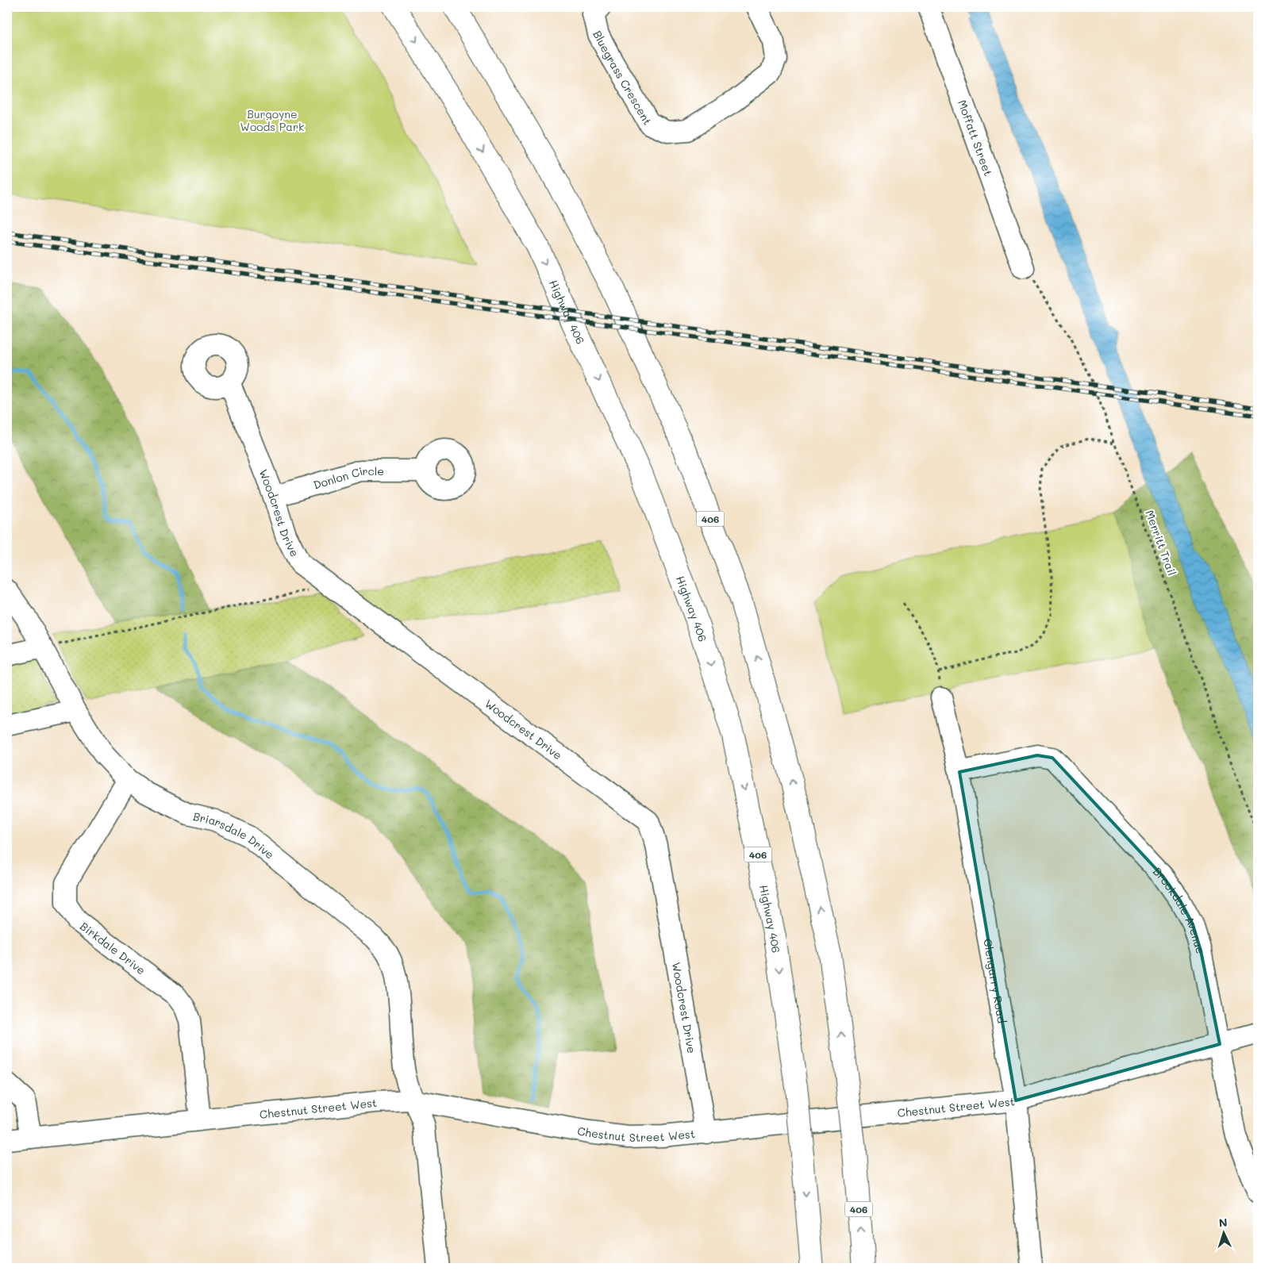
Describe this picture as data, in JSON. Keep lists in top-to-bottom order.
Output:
{
  "streets": {
    "highway": ["Highway 406", "406"],
    "street": [
      "Bluegrass Crescent",
      "Moffatt Street",
      "Donlon Circle",
      "Woodcrest Drive",
      "Briarsdale Drive",
      "Brookdale Avenue",
      "Birkdale Drive",
      "Glengarry Road",
      "Chestnut Street West"
    ],
    "path": ["Merritt Trail"]
  },
  "crossings": [
    ["Moffatt Street", "Merritt Trail"],
    ["Donlon Circle", "Woodcrest Drive"],
    ["Woodcrest Drive", "Chestnut Street West"],
    ["Briarsdale Drive", "Birkdale Drive"],
    ["Briarsdale Drive", "Chestnut Street West"],
    ["Brookdale Avenue", "Glengarry Road"],
    ["Brookdale Avenue", "Chestnut Street West"],
    ["Birkdale Drive", "Chestnut Street West"],
    ["Glengarry Road", "Chestnut Street West"]
  ],
  "parks": ["Burgoyne Woods Park"],
  "north": "top"
}
